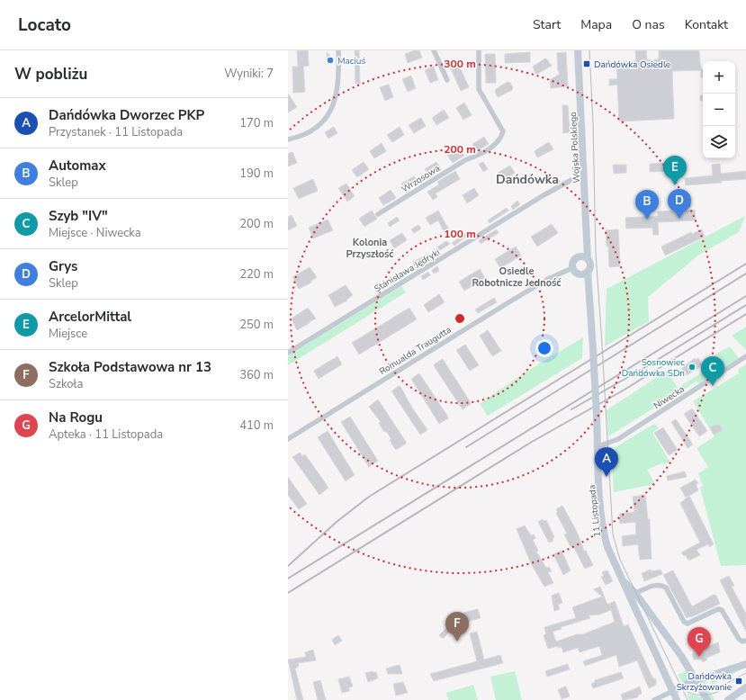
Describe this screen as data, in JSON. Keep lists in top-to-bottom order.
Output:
{
  "streets": {
    "main road": ["Wojska Polskiego", "11 Listopada"],
    "street": [
      "Wrzosowa",
      "Stanisława Jędryki",
      "Romualda Traugutta",
      "Niwecka"
    ]
  },
  "crossings": [
    ["Wojska Polskiego", "Romualda Traugutta"],
    ["Niwecka", "11 Listopada"]
  ],
  "districts": ["Dańdówka", "Kolonia Przyszłość", "Osiedle Robotnicze Jedność"],
  "places": {
    "other": ["Maciuś", "Sosnowiec Dańdówka SDn"],
    "transit": ["Dańdówka Osiedle", "Dańdówka Skrzyżowanie"]
  },
  "page": {
    "header": "Locato",
    "nav": [
      "Start",
      "Mapa",
      "O nas",
      "Kontakt"
    ],
    "heading": ["W pobliżu", "Wyniki: 7"],
    "map_buttons": ["+", "−"],
    "list": [
      {
        "mark": "A",
        "name": "Dańdówka Dworzec PKP",
        "note": "Przystanek · 11 Listopada",
        "value": "170 m"
      },
      {
        "mark": "B",
        "name": "Automax",
        "note": "Sklep",
        "value": "190 m"
      },
      {
        "mark": "C",
        "name": "Szyb \"IV\"",
        "note": "Miejsce · Niwecka",
        "value": "200 m"
      },
      {
        "mark": "D",
        "name": "Grys",
        "note": "Sklep",
        "value": "220 m"
      },
      {
        "mark": "E",
        "name": "ArcelorMittal",
        "note": "Miejsce",
        "value": "250 m"
      },
      {
        "mark": "F",
        "name": "Szkoła Podstawowa nr 13",
        "note": "Szkoła",
        "value": "360 m"
      },
      {
        "mark": "G",
        "name": "Na Rogu",
        "note": "Apteka · 11 Listopada",
        "value": "410 m"
      }
    ],
    "pins": [
      "E",
      "D",
      "B",
      "C",
      "A",
      "F",
      "G"
    ]
  },
  "rings": ["300 m", "200 m", "100 m"]
}
